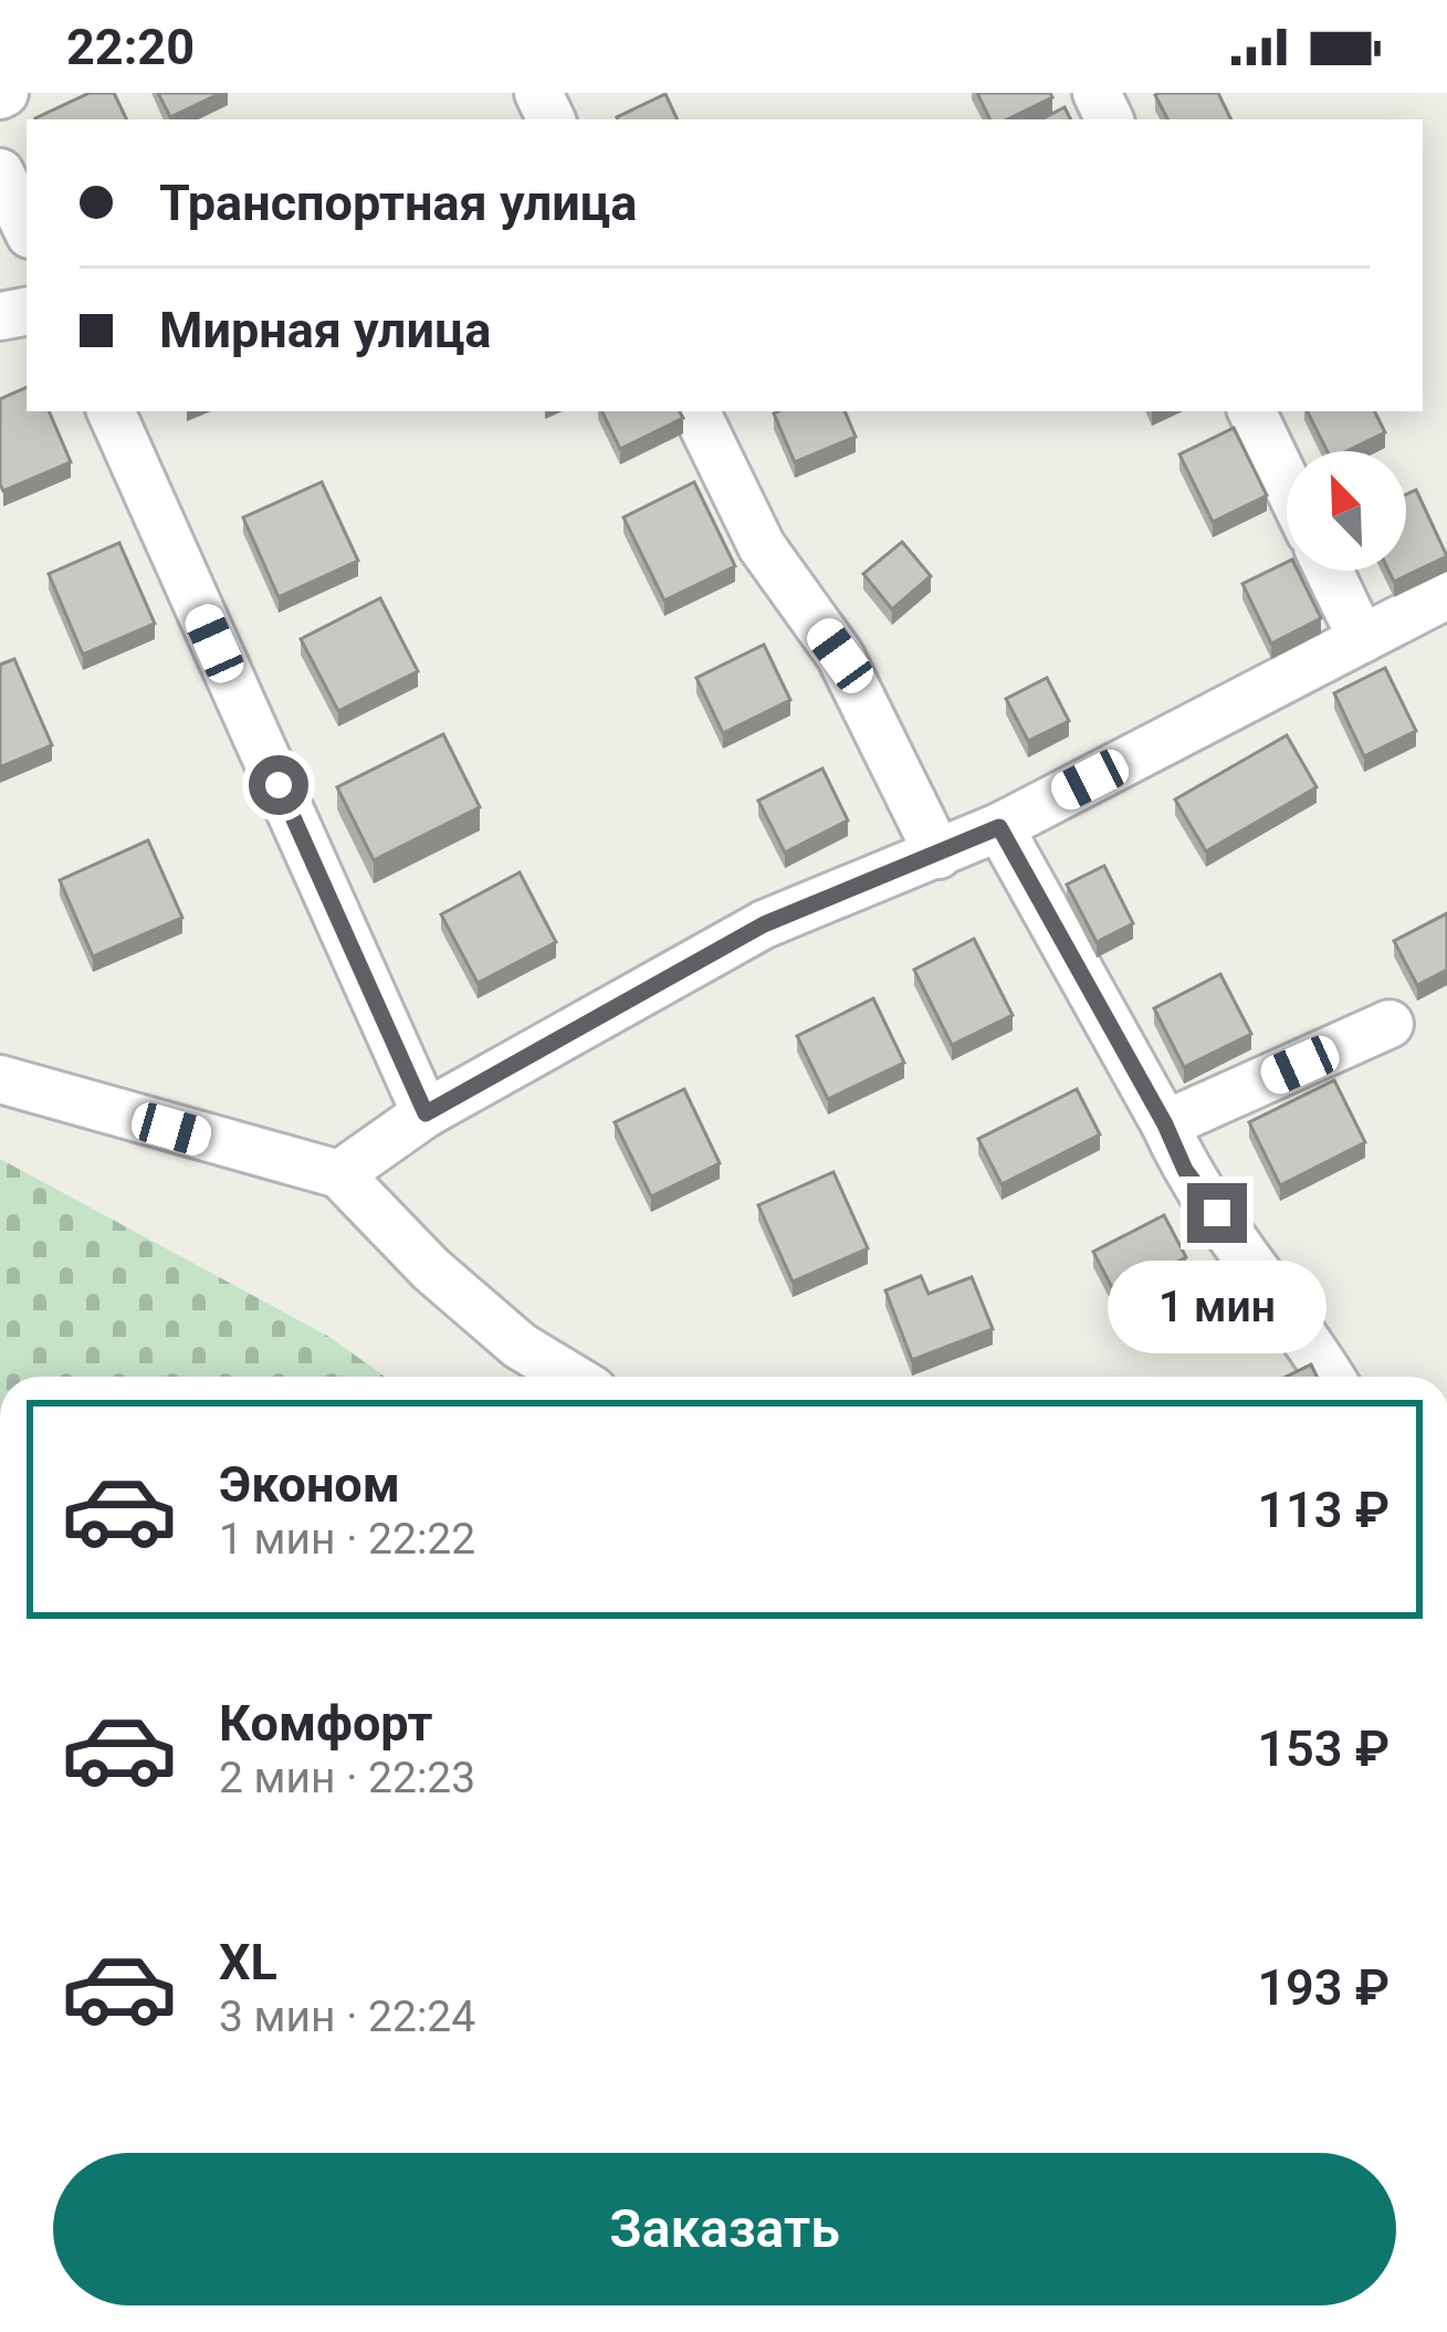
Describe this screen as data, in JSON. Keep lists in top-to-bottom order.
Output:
{
  "north": "top left",
  "page": {
    "status": "22:20",
    "banner": ["Транспортная улица", "Мирная улица"],
    "bubble": "1 мин",
    "list": [
      {
        "name": "Эконом",
        "note": "1 мин · 22:22",
        "value": "113 ₽"
      },
      {
        "name": "Комфорт",
        "note": "2 мин · 22:23",
        "value": "153 ₽"
      },
      {
        "name": "XL",
        "note": "3 мин · 22:24",
        "value": "193 ₽"
      }
    ],
    "buttons": "Заказать"
  }
}
